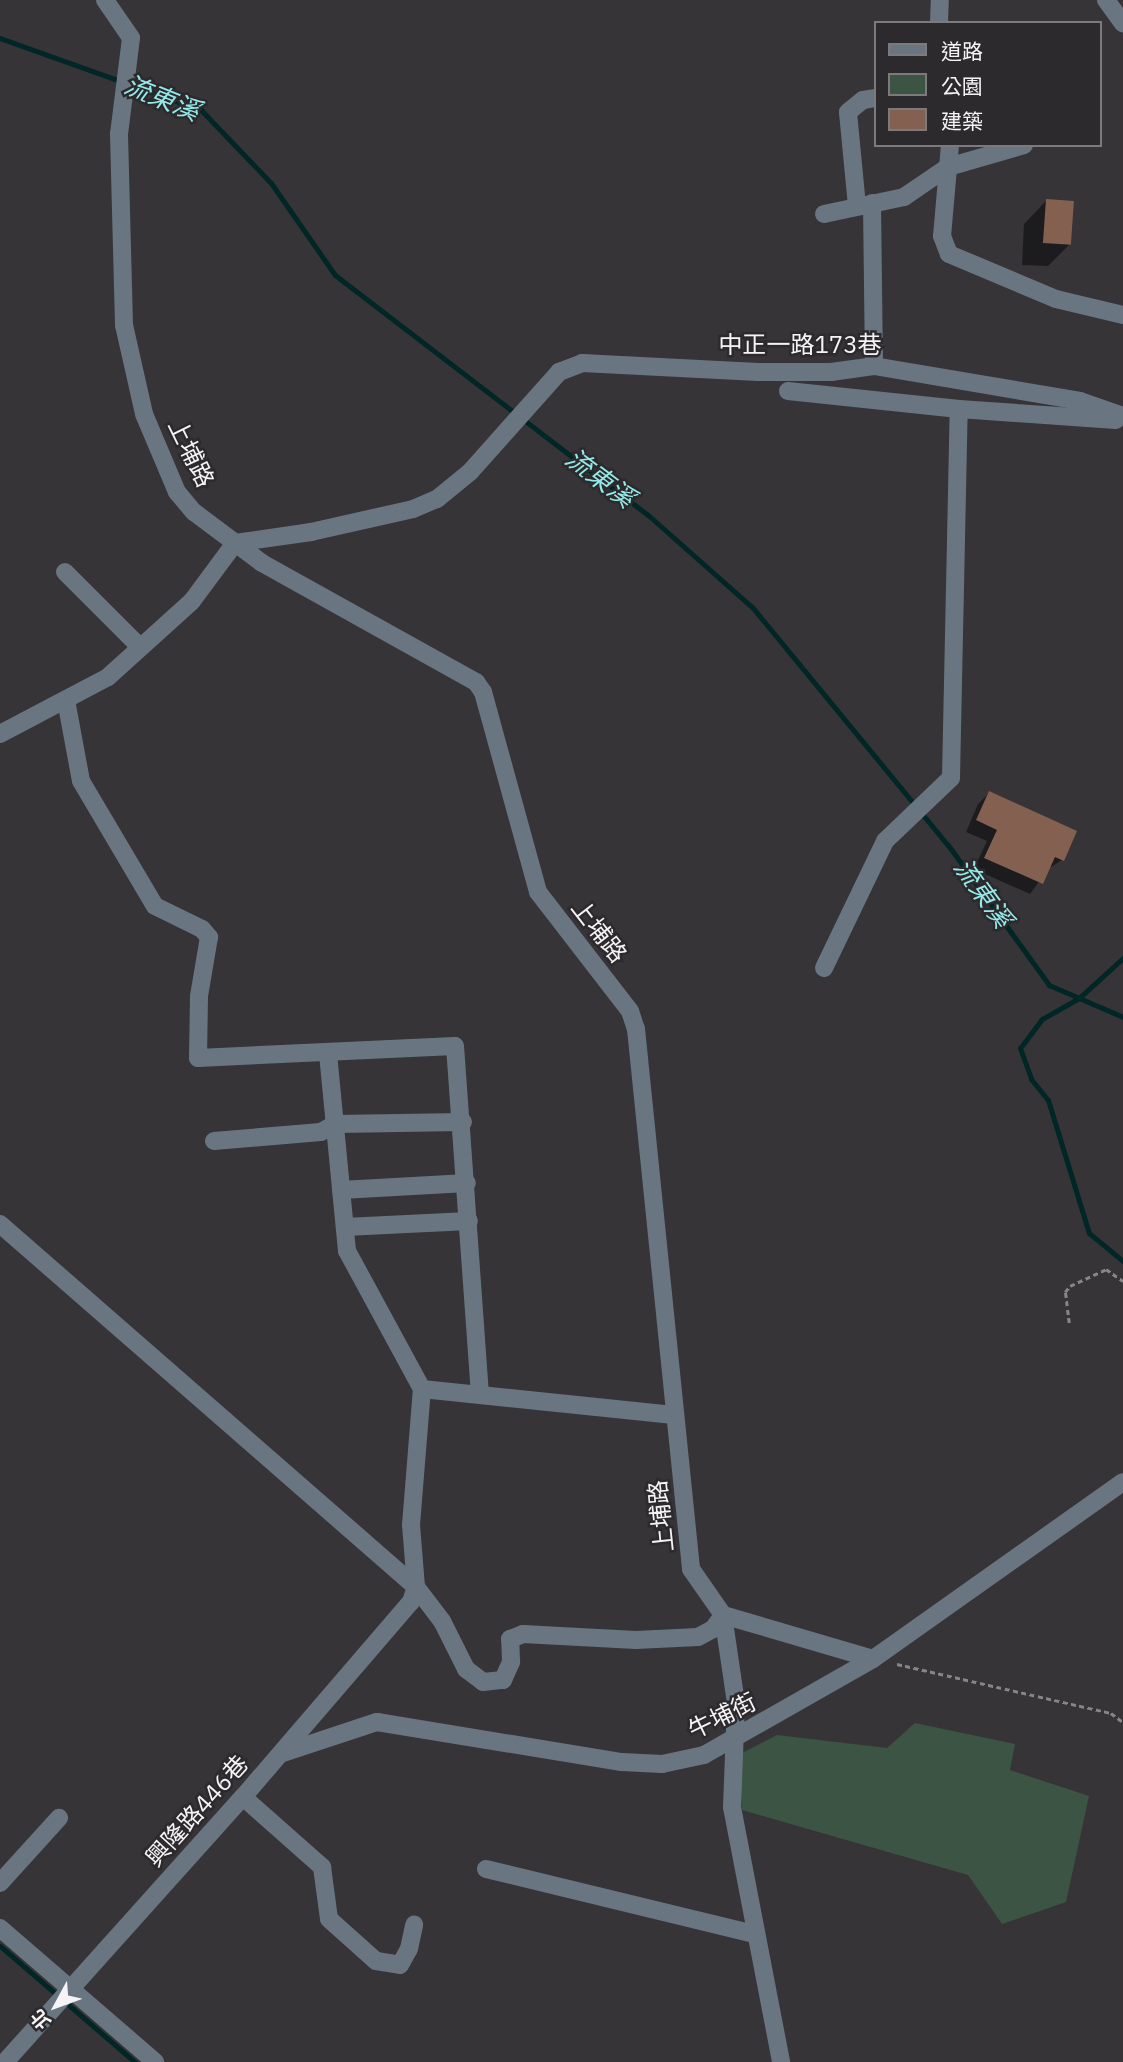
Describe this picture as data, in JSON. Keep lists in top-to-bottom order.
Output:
{
  "streets": {
    "street": [
      "中正一路173巷",
      "上埔路",
      "牛埔街",
      "興隆路446巷"
    ]
  },
  "crossings": [
    ["中正一路173巷", "上埔路"],
    ["上埔路", "牛埔街"],
    ["牛埔街", "興隆路446巷"]
  ],
  "water": ["流東溪"],
  "legend": ["道路", "公園", "建築"],
  "north": "bottom left"
}
